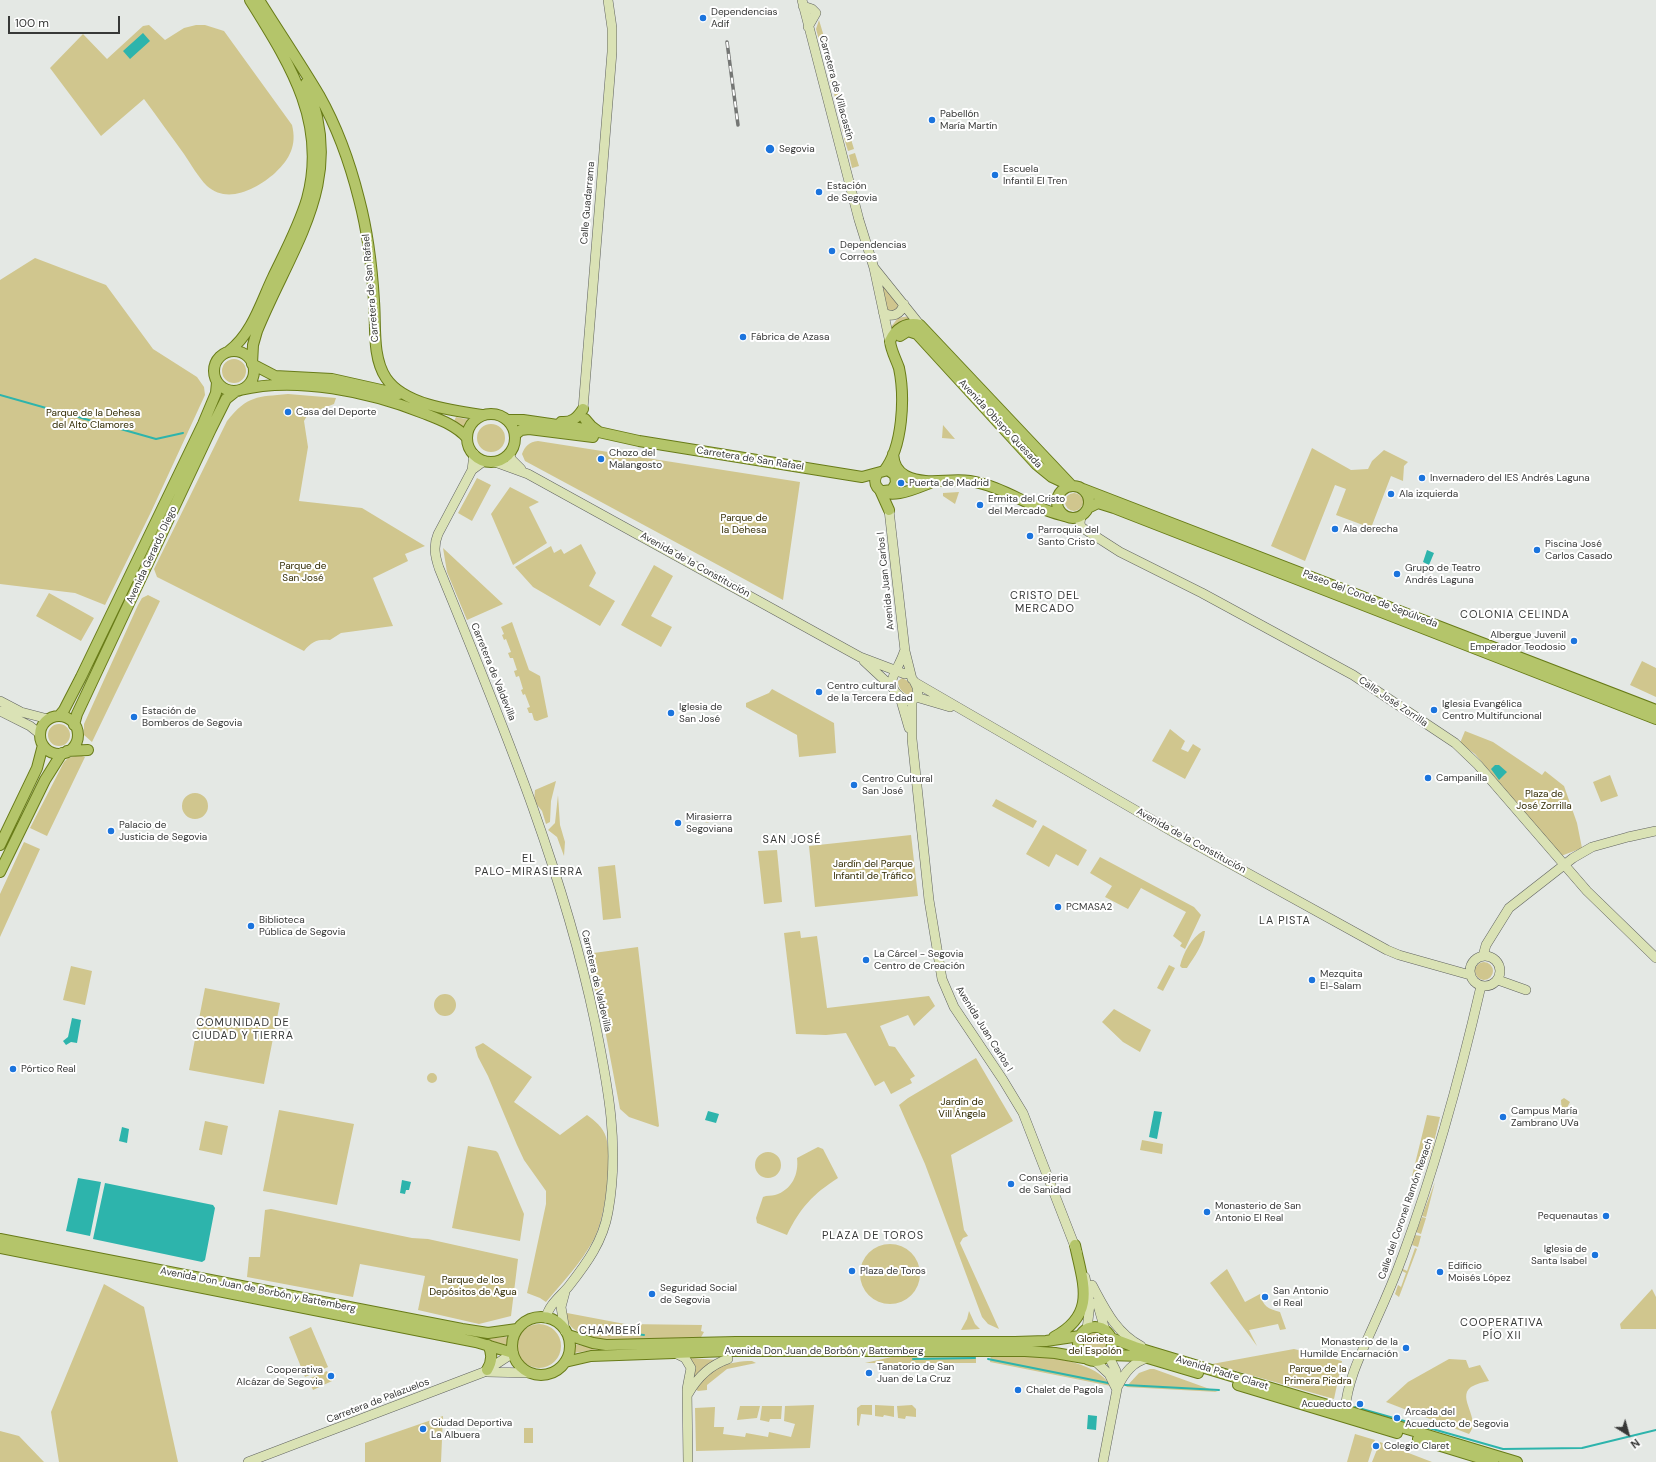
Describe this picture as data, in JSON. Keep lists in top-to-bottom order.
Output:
{
  "streets": {
    "main road": [
      "Carretera de Villacastín",
      "Calle Guadarrama",
      "Carretera de San Rafael",
      "Avenida Obispo Quesada",
      "Avenida Gerardo Diego",
      "Avenida de la Constitución",
      "Avenida Juan Carlos I",
      "Paseo del Conde de Sepúlveda",
      "Carretera de Valdevilla",
      "Calle José Zorrilla",
      "Calle del Coronel Ramón Rexach",
      "Avenida Don Juan de Borbón y Battemberg",
      "Avenida Padre Claret",
      "Carretera de Palazuelos"
    ]
  },
  "crossings": [
    ["Carretera de Villacastín", "Avenida Obispo Quesada"],
    ["Carretera de San Rafael", "Avenida Gerardo Diego"],
    ["Carretera de San Rafael", "Avenida de la Constitución"],
    ["Carretera de San Rafael", "Avenida Juan Carlos I"],
    ["Avenida Obispo Quesada", "Paseo del Conde de Sepúlveda"],
    ["Avenida Obispo Quesada", "Calle José Zorrilla"],
    ["Avenida de la Constitución", "Avenida Juan Carlos I"],
    ["Avenida de la Constitución", "Calle del Coronel Ramón Rexach"],
    ["Avenida Juan Carlos I", "Avenida Don Juan de Borbón y Battemberg"],
    ["Avenida Juan Carlos I", "Avenida Padre Claret"],
    ["Paseo del Conde de Sepúlveda", "Calle José Zorrilla"],
    ["Carretera de Valdevilla", "Avenida Don Juan de Borbón y Battemberg"],
    ["Carretera de Valdevilla", "Carretera de Palazuelos"],
    ["Calle del Coronel Ramón Rexach", "Avenida Padre Claret"],
    ["Avenida Don Juan de Borbón y Battemberg", "Avenida Padre Claret"],
    ["Avenida Don Juan de Borbón y Battemberg", "Carretera de Palazuelos"]
  ],
  "districts": [
    "CRISTO DEL MERCADO",
    "COLONIA CELINDA",
    "SAN JOSÉ",
    "EL PALO-MIRASIERRA",
    "LA PISTA",
    "COMUNIDAD DE CIUDAD Y TIERRA",
    "PLAZA DE TOROS",
    "COOPERATIVA PÍO XII",
    "CHAMBERÍ"
  ],
  "parks": [
    "Parque de la Dehesa del Alto Clamores",
    "Parque de la Dehesa",
    "Parque de San José",
    "Plaza de José Zorrilla",
    "Jardín del Parque Infantil de Tráfico",
    "Jardín de Vill Ángela",
    "Parque de los Depósitos de Agua",
    "Glorieta del Espolón",
    "Parque de la Primera Piedra"
  ],
  "places": [
    "Dependencias Adif",
    "Pabellón María Martín",
    "Segovia",
    "Escuela Infantil El Tren",
    "Estación de Segovia",
    "Dependencias Correos",
    "Fábrica de Azasa",
    "Casa del Deporte",
    "Chozo del Malangosto",
    "Invernadero del IES Andrés Laguna",
    "Puerta de Madrid",
    "Ala izquierda",
    "Ermita del Cristo del Mercado",
    "Ala derecha",
    "Parroquia del Santo Cristo",
    "Piscina José Carlos Casado",
    "Grupo de Teatro Andrés Laguna",
    "Albergue Juvenil Emperador Teodosio",
    "Centro cultural de la Tercera Edad",
    "Iglesia Evangélica Centro Multifuncional",
    "Iglesia de San José",
    "Estación de Bomberos de Segovia",
    "Campanilla",
    "Centro Cultural San José",
    "Mirasierra Segoviana",
    "Palacio de Justicia de Segovia",
    "PCMASA2",
    "Biblioteca Pública de Segovia",
    "La Cárcel - Segovia Centro de Creación",
    "Mezquita El-Salam",
    "Pórtico Real",
    "Campus María Zambrano UVa",
    "Consejeria de Sanidad",
    "Monasterio de San Antonio El Real",
    "Pequenautas",
    "Iglesia de Santa Isabel",
    "Plaza de Toros",
    "Edificio Moisés López",
    "Seguridad Social de Segovia",
    "San Antonio el Real",
    "Monasterio de la Humilde Encarnación",
    "Tanatorio de San Juan de La Cruz",
    "Cooperativa Alcázar de Segovia",
    "Chalet de Pagola",
    "Acueducto",
    "Arcada del Acueducto de Segovia",
    "Ciudad Deportiva La Albuera",
    "Colegio Claret"
  ],
  "scale_bar": "100 m",
  "north": "bottom right"
}
